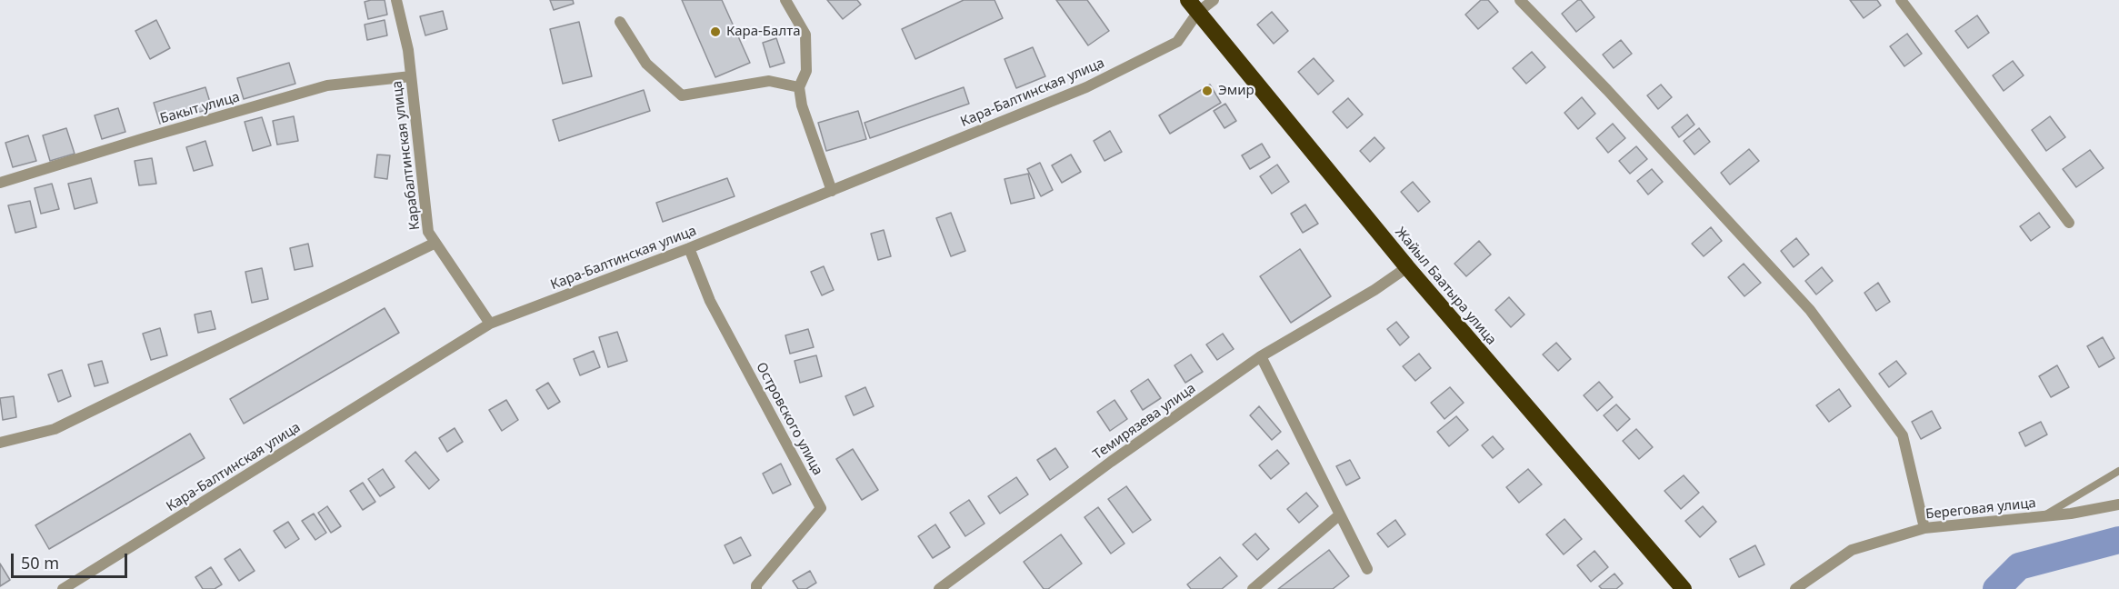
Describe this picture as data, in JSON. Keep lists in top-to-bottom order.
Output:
{
  "streets": {
    "highway": ["Жайыл Баатыра улица"],
    "street": [
      "Кара-Балтинская улица",
      "Бакыт улица",
      "Карабалтинская улица",
      "Островского улица",
      "Темирязева улица",
      "Береговая улица"
    ]
  },
  "crossings": [
    ["Кара-Балтинская улица", "Карабалтинская улица"],
    ["Кара-Балтинская улица", "Жайыл Баатыра улица"],
    ["Кара-Балтинская улица", "Островского улица"],
    ["Бакыт улица", "Карабалтинская улица"],
    ["Жайыл Баатыра улица", "Темирязева улица"]
  ],
  "places": ["Кара-Балта", "Эмир"],
  "scale_bar": "50 m"
}
